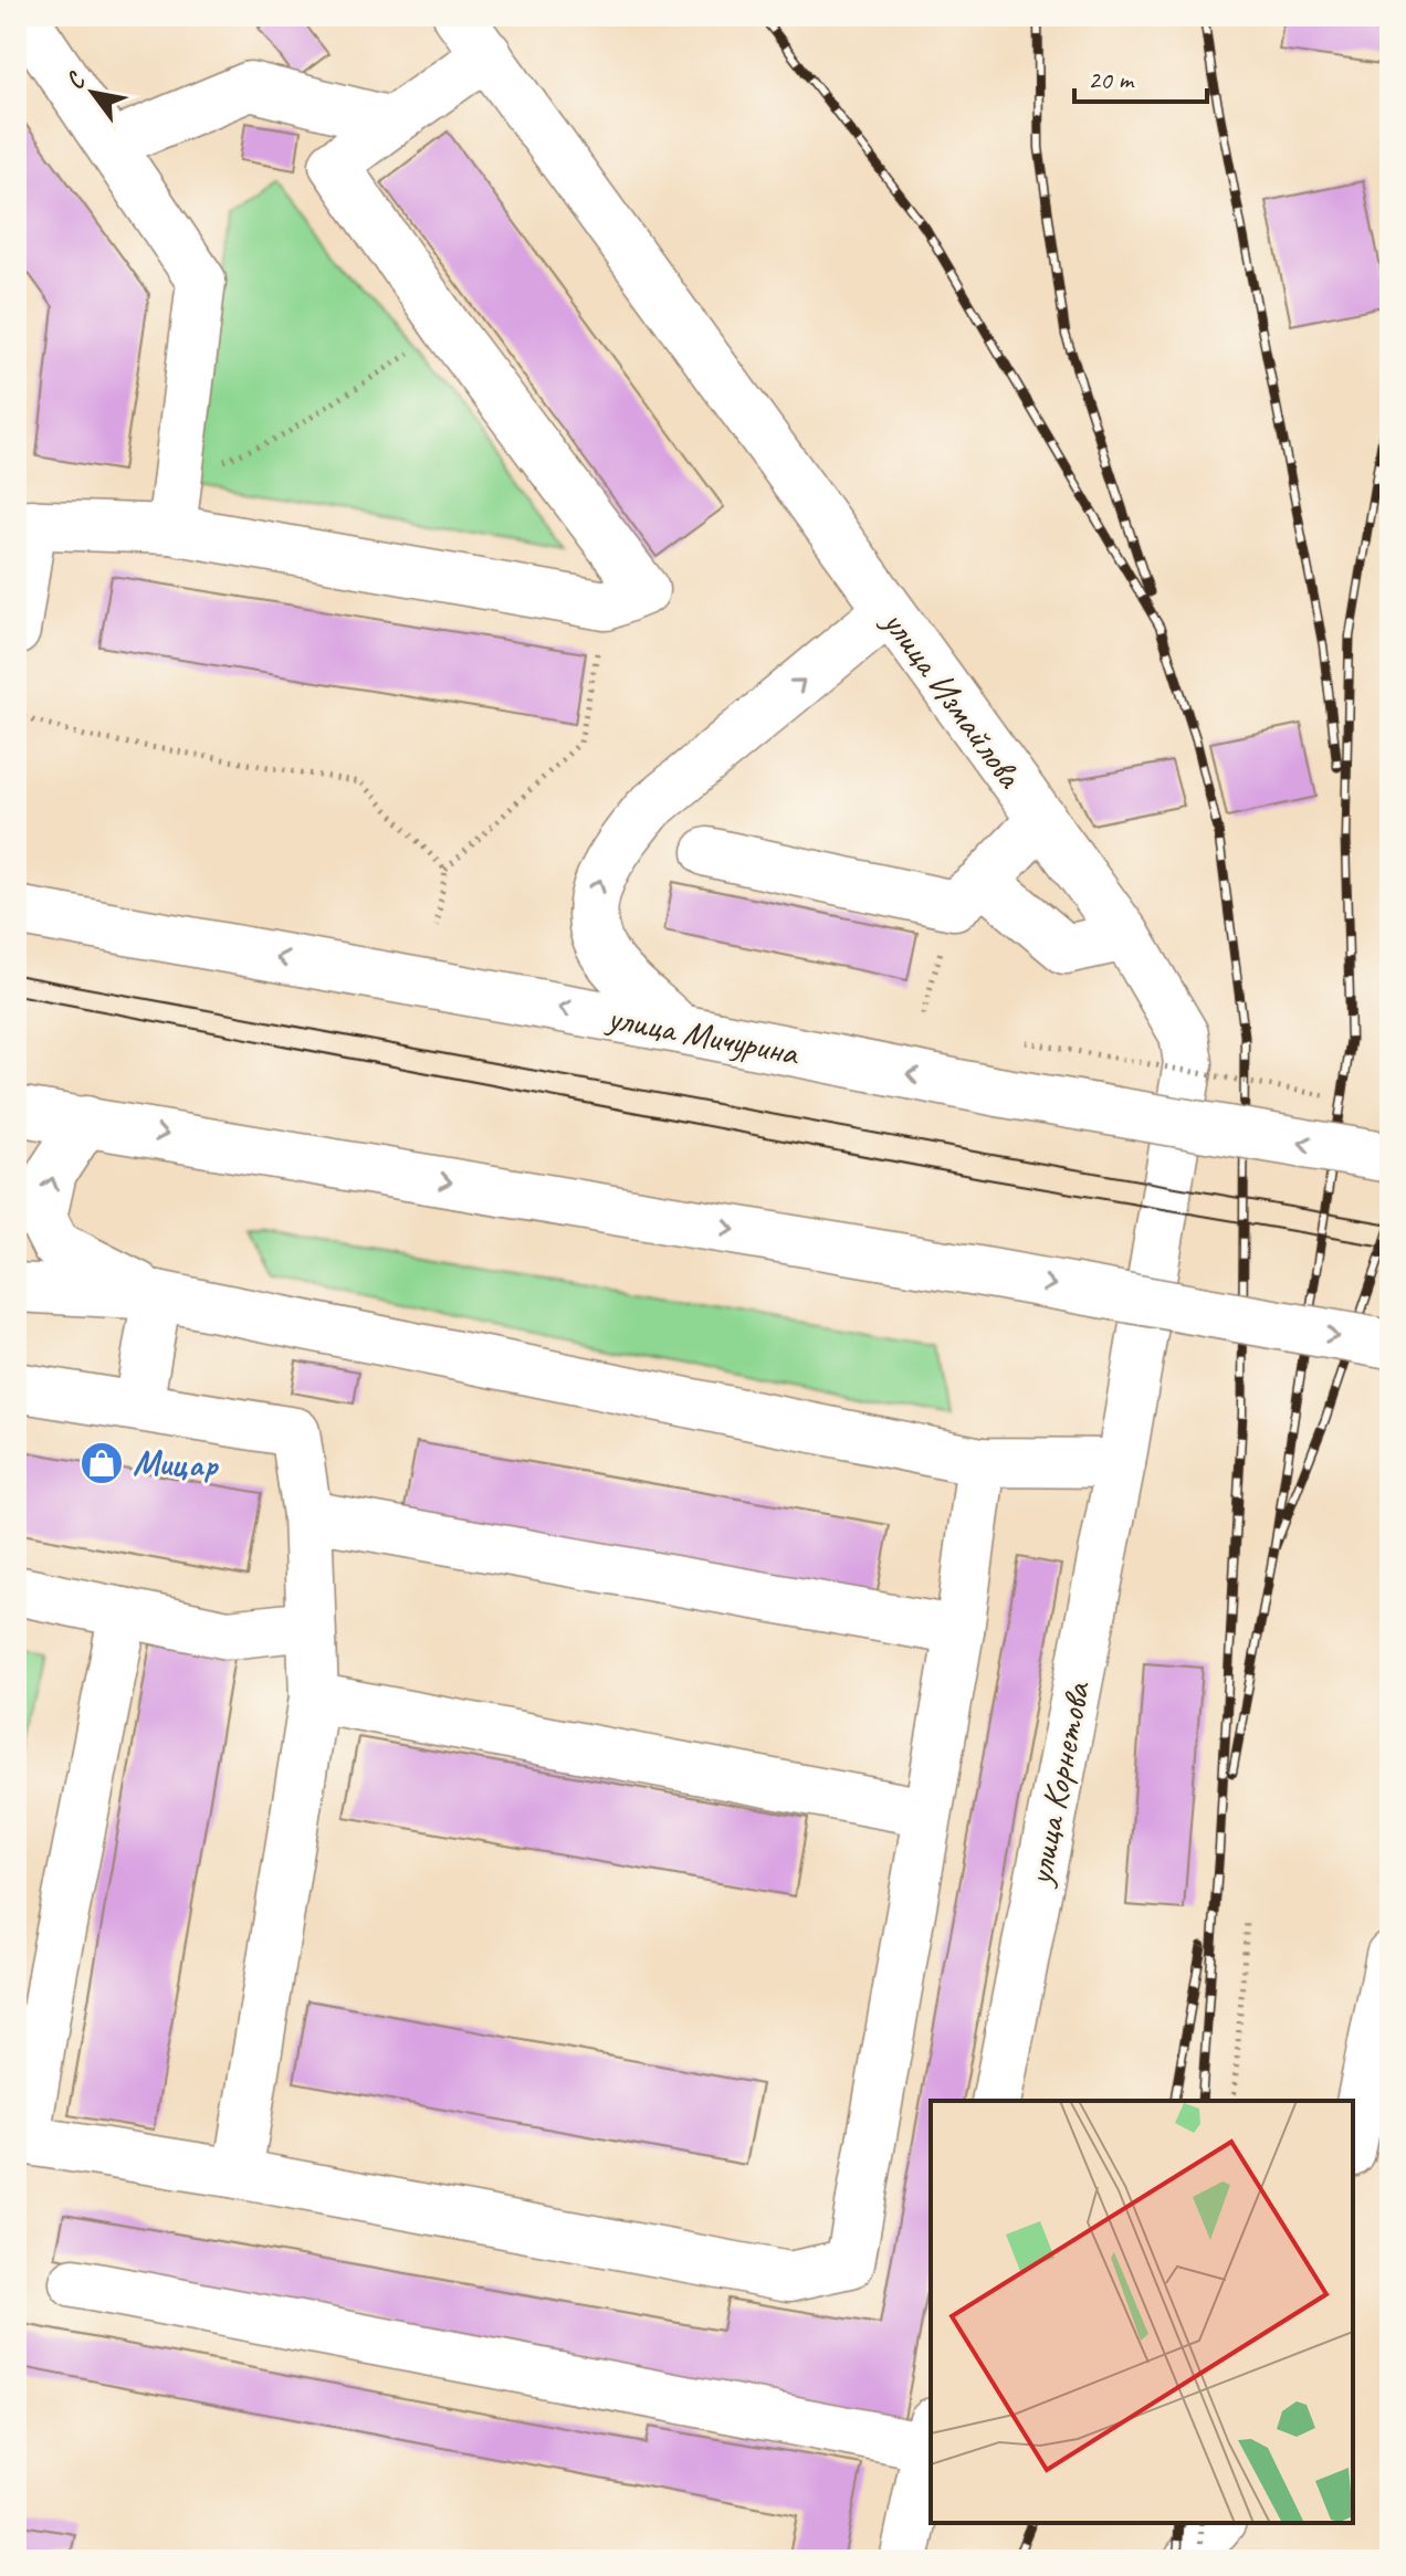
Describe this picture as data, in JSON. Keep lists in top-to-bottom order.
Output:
{
  "streets": {
    "main road": ["улица Измайлова", "улица Мичурина", "улица Корнетова"]
  },
  "crossings": [
    ["улица Измайлова", "улица Корнетова"]
  ],
  "places": {
    "shop": ["Мицар"]
  },
  "scale_bar": "20 m",
  "north": "top left"
}
